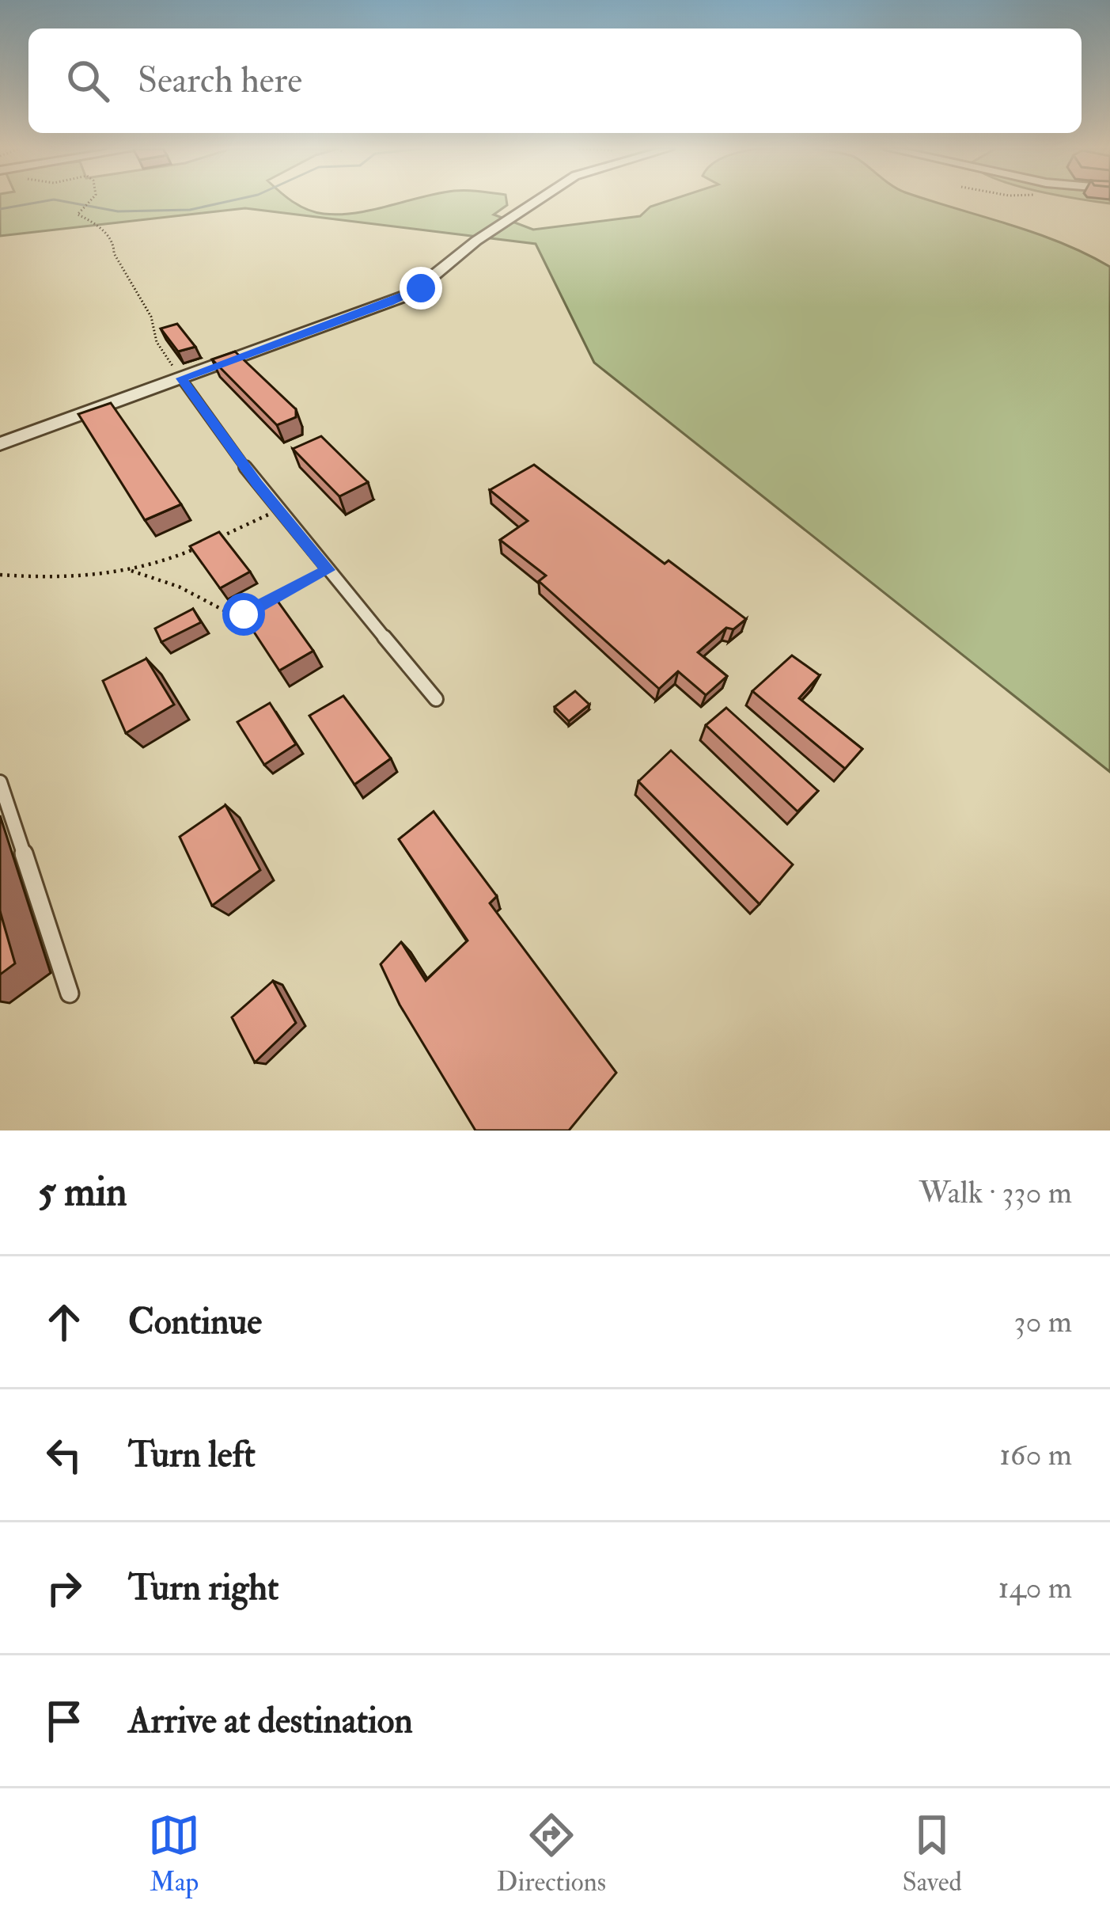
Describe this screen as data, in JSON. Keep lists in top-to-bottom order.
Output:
{
  "page": {
    "search": "Search here",
    "heading": ["5 min", "Walk · 330 m"],
    "list": [
      ["Continue", "30 m"],
      ["Turn left", "160 m"],
      ["Turn right", "140 m"],
      "Arrive at destination"
    ],
    "nav": ["Map", "Directions", "Saved"]
  }
}
